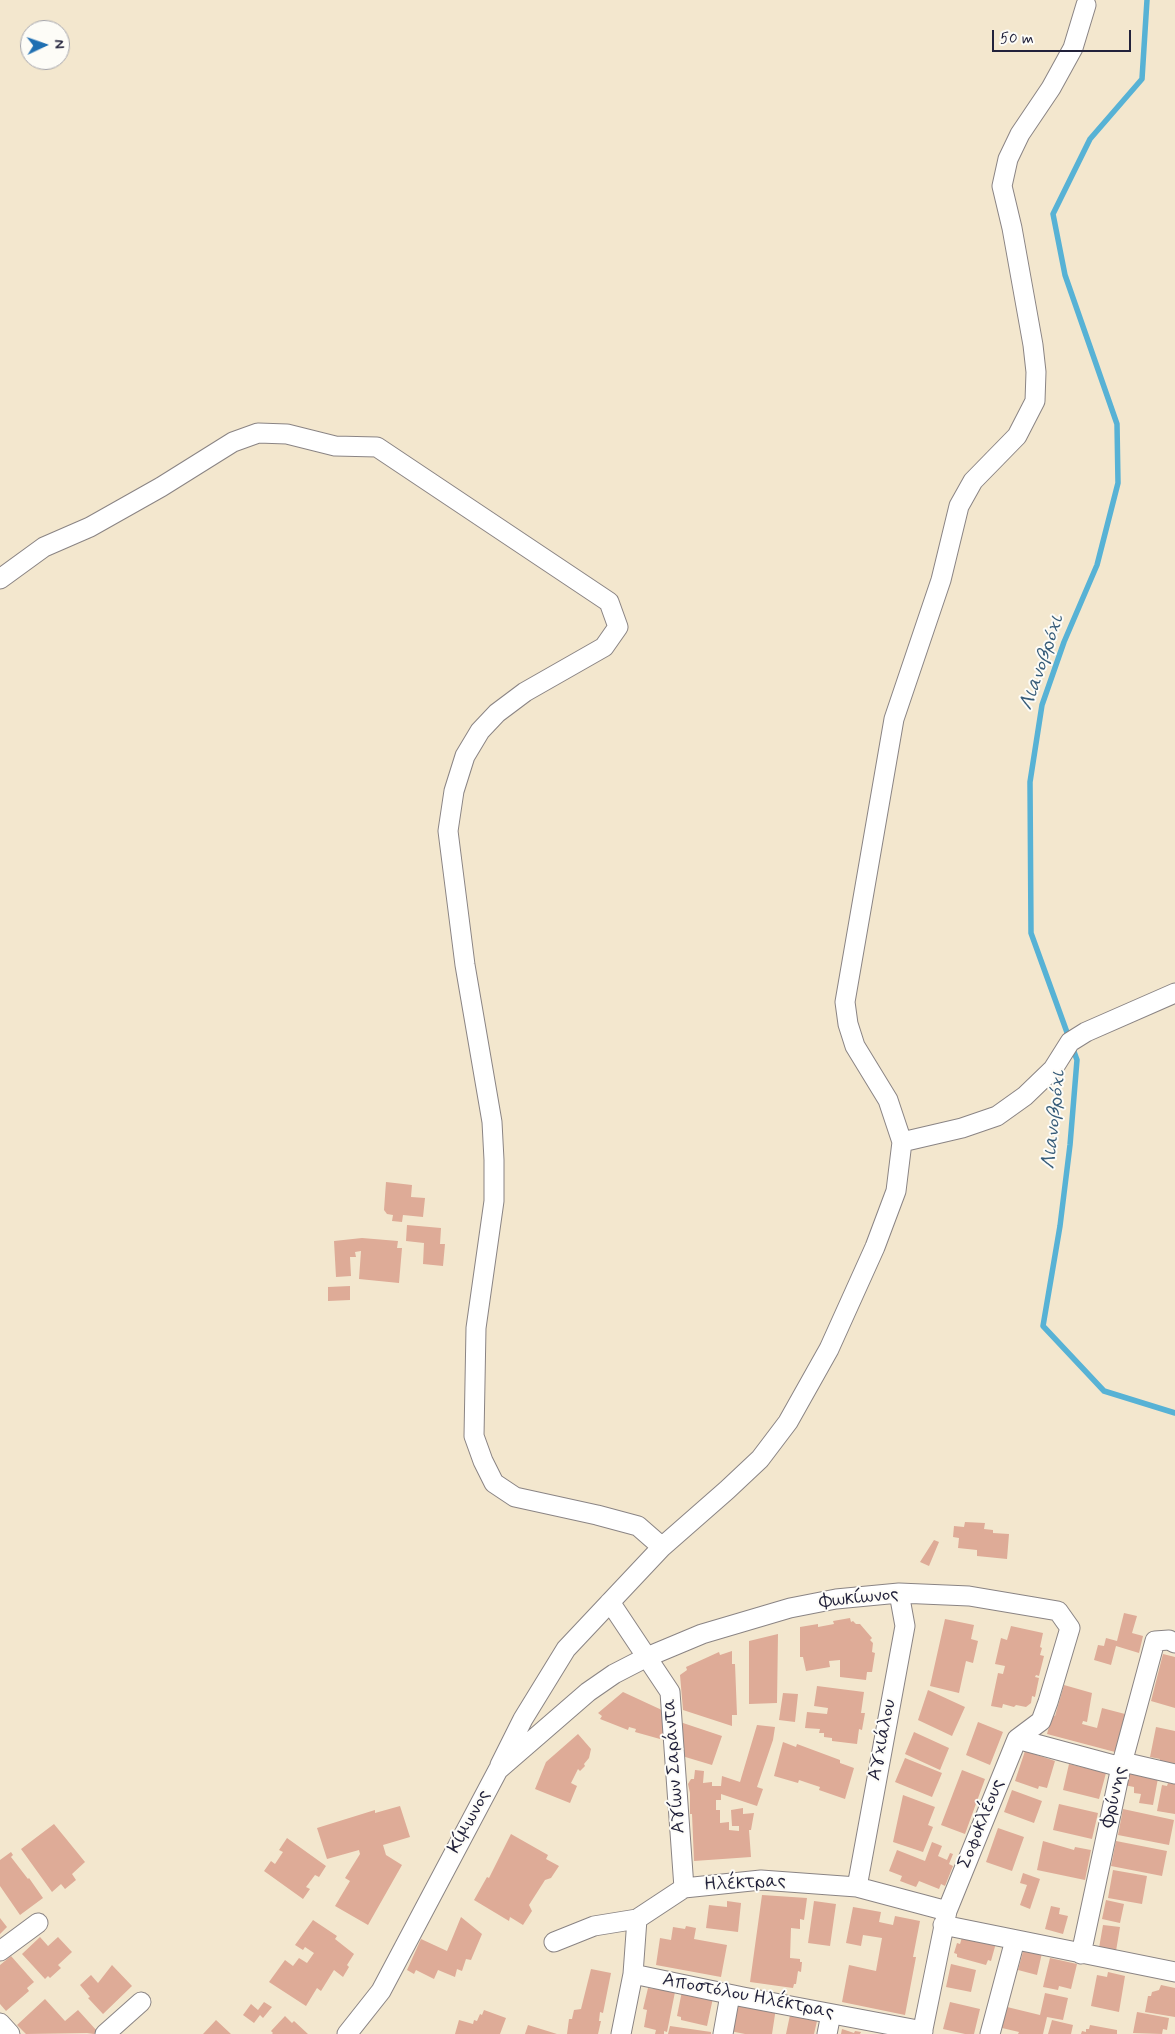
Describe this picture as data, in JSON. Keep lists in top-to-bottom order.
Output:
{
  "streets": {
    "street": [
      "Φωκίωνος",
      "Αγχιάλου",
      "Αγίων Σαράντα",
      "Φρύνης",
      "Κίμωνος",
      "Σοφοκλέους",
      "Ηλέκτρας",
      "Αποστόλου Ηλέκτρας"
    ]
  },
  "crossings": [
    ["Φωκίωνος", "Αγχιάλου"],
    ["Φωκίωνος", "Αγίων Σαράντα"],
    ["Φωκίωνος", "Κίμωνος"],
    ["Φωκίωνος", "Σοφοκλέους"],
    ["Αγχιάλου", "Ηλέκτρας"],
    ["Αγίων Σαράντα", "Κίμωνος"],
    ["Αγίων Σαράντα", "Ηλέκτρας"],
    ["Φρύνης", "Ηλέκτρας"],
    ["Σοφοκλέους", "Ηλέκτρας"],
    ["Σοφοκλέους", "Αποστόλου Ηλέκτρας"]
  ],
  "water": ["Λιανοβρόχι"],
  "scale_bar": "50 m",
  "north": "right"
}
